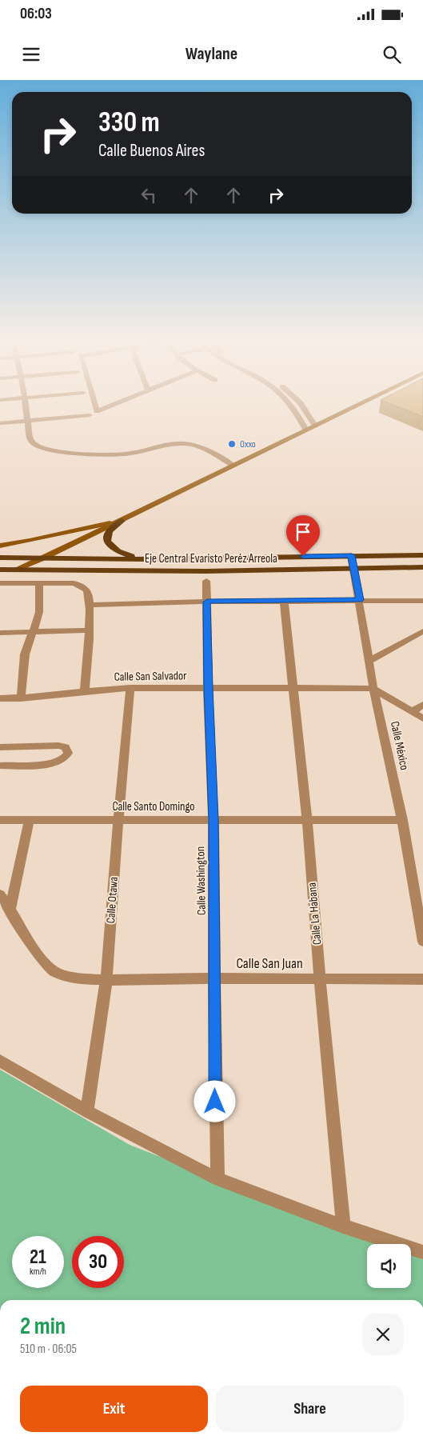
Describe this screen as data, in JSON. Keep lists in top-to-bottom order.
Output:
{
  "streets": {
    "main road": ["Eje Central Evaristo Peréz Arreola"],
    "street": [
      "Calle San Salvador",
      "Calle México",
      "Calle Santo Domingo",
      "Calle Washington",
      "Calle Otawa",
      "Calle La Habana",
      "Calle San Juan"
    ]
  },
  "crossings": [
    ["Eje Central Evaristo Peréz Arreola", "Calle México"],
    ["Calle San Salvador", "Calle México"],
    ["Calle San Salvador", "Calle Washington"],
    ["Calle San Salvador", "Calle Otawa"],
    ["Calle San Salvador", "Calle La Habana"],
    ["Calle México", "Calle Santo Domingo"],
    ["Calle Santo Domingo", "Calle Washington"],
    ["Calle Santo Domingo", "Calle Otawa"],
    ["Calle Santo Domingo", "Calle La Habana"],
    ["Calle Washington", "Calle San Juan"],
    ["Calle Otawa", "Calle San Juan"],
    ["Calle La Habana", "Calle San Juan"]
  ],
  "places": ["Oxxo"],
  "page": {
    "status": "06:03",
    "header": "Waylane",
    "turn": ["330 m", "Calle Buenos Aires"],
    "speed": "21 km/h",
    "limit": "30",
    "heading": ["2 min", "510 m · 06:05"],
    "buttons": ["Exit", "Share"]
  }
}
